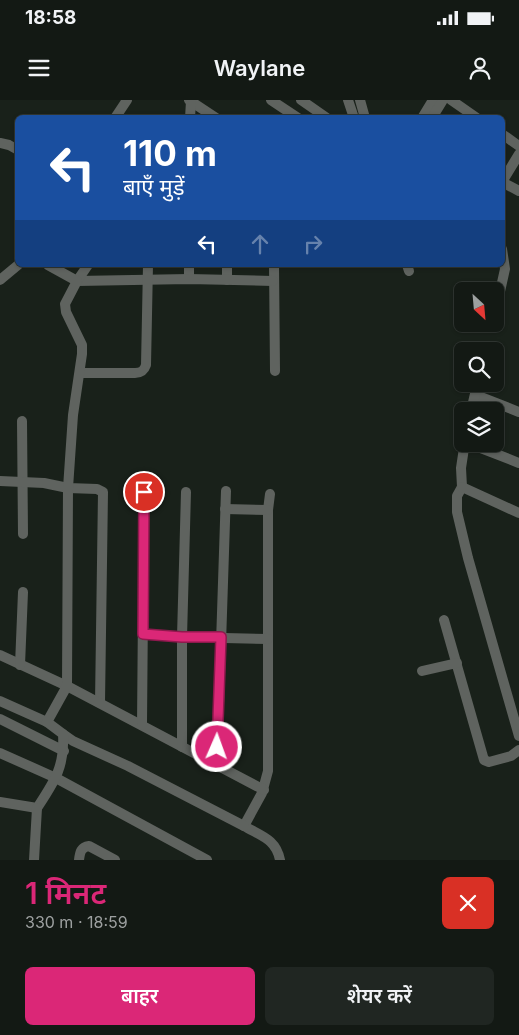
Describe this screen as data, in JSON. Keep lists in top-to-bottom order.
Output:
{
  "north": "bottom right",
  "page": {
    "status": "18:58",
    "header": "Waylane",
    "turn": ["110 m", "बाएँ मुड़ें"],
    "heading": ["1 मिनट", "330 m · 18:59"],
    "buttons": ["बाहर", "शेयर करें"]
  }
}
